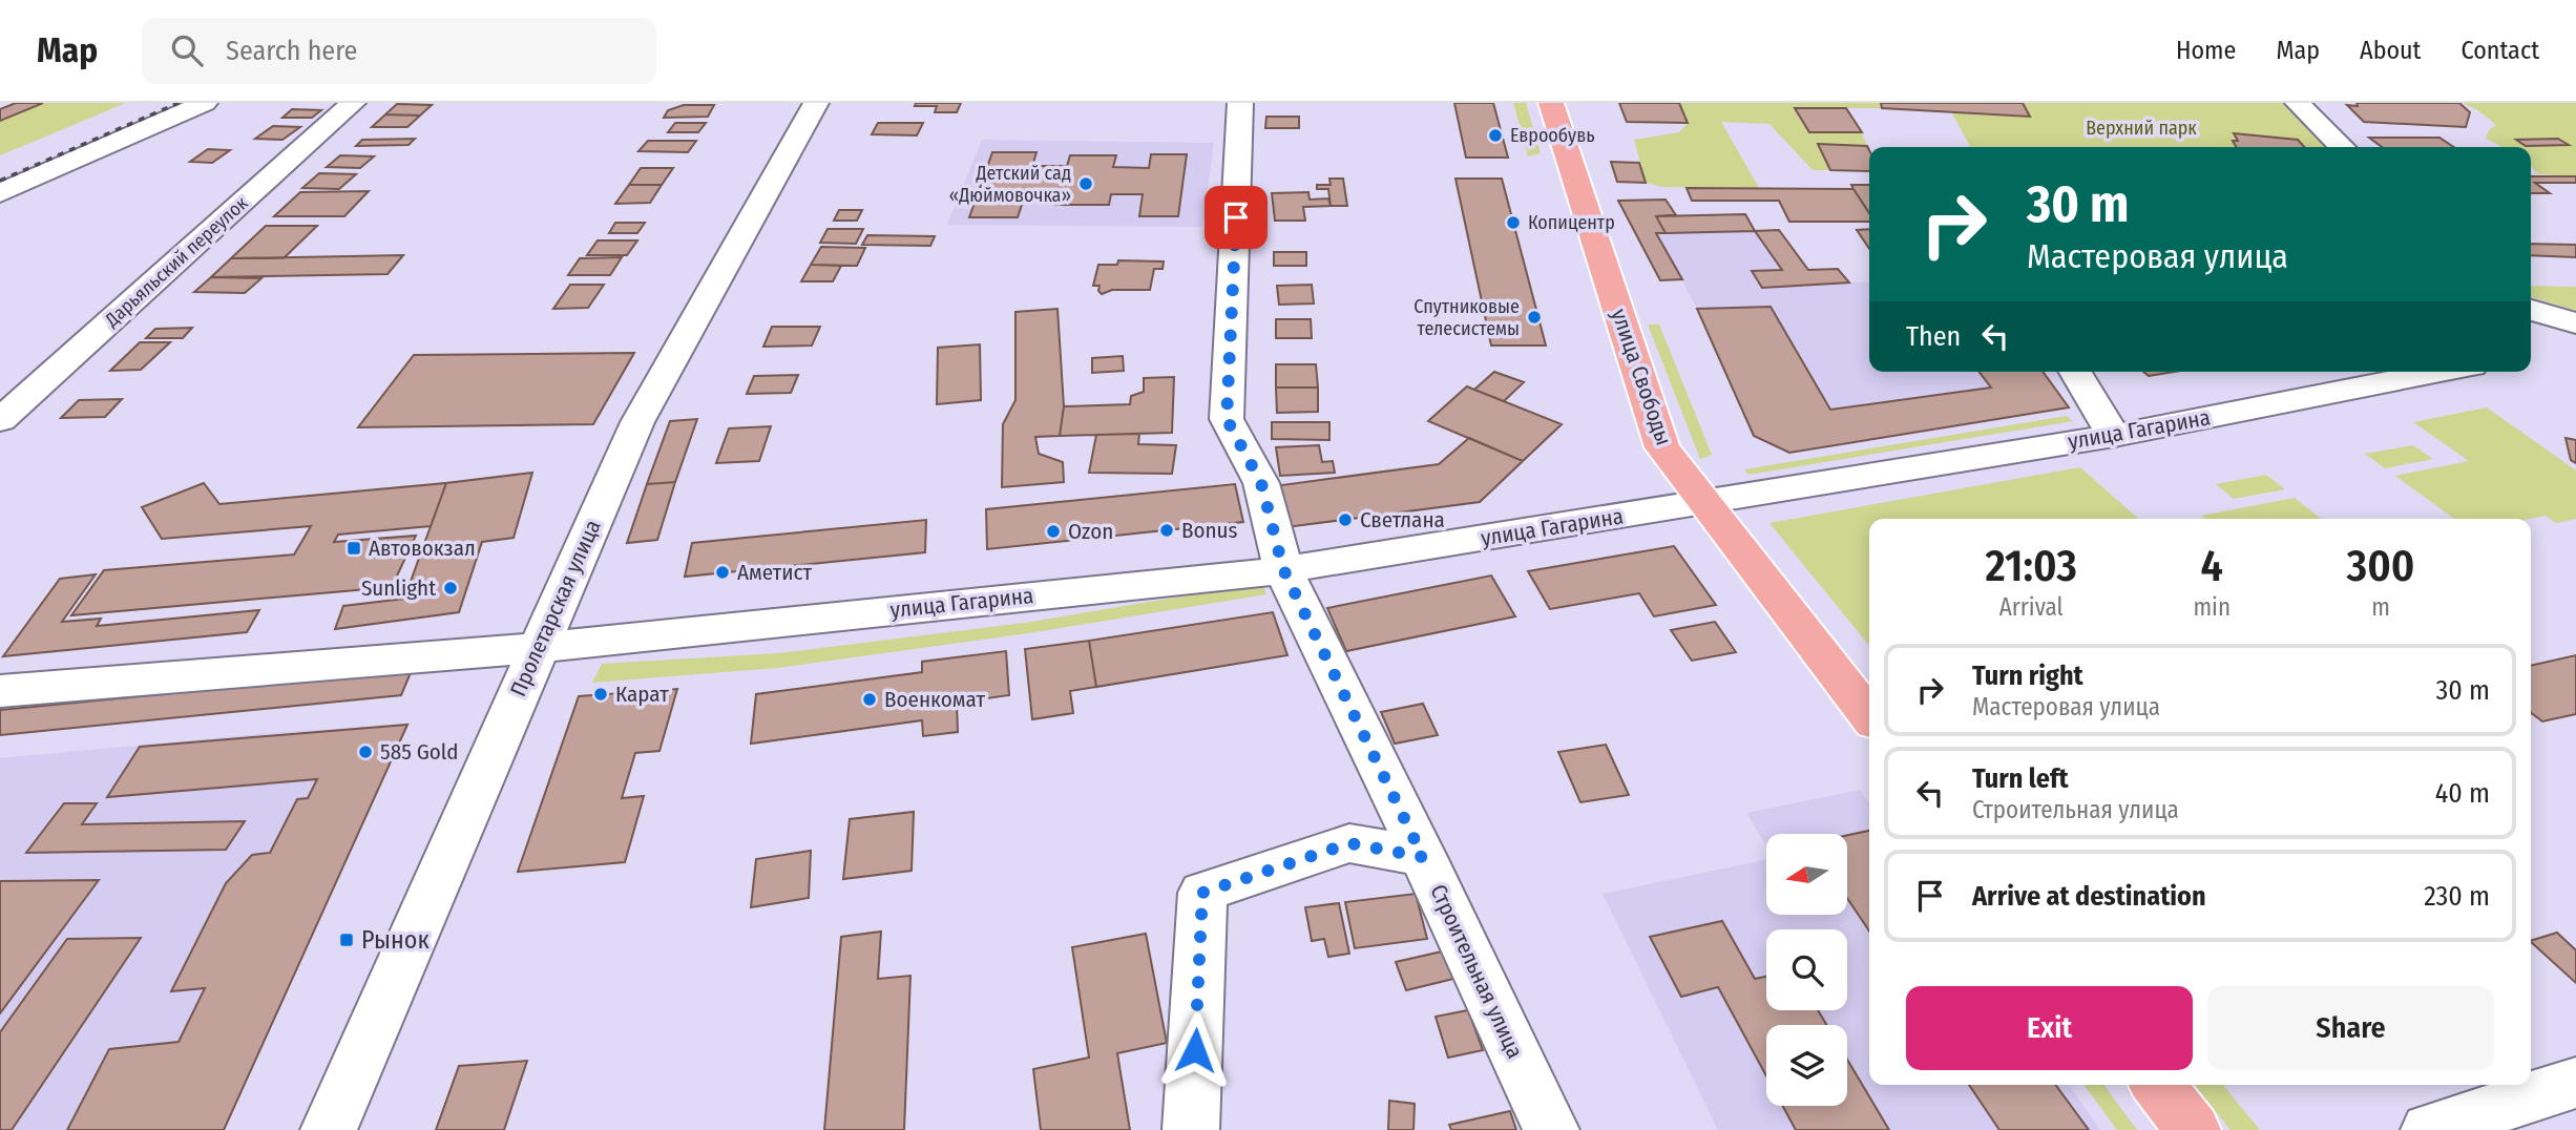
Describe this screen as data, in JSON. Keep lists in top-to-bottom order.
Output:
{
  "streets": {
    "main road": ["улица Свободы"],
    "street": [
      "Дарьяльский переулок",
      "улица Гагарина",
      "Пролетарская улица",
      "Строительная улица"
    ]
  },
  "crossings": [
    ["улица Свободы", "улица Гагарина"],
    ["улица Гагарина", "Пролетарская улица"],
    ["улица Гагарина", "Строительная улица"]
  ],
  "parks": ["Верхний парк"],
  "places": {
    "other": [
      "Еврообувь",
      "Детский сад «Дюймовочка»",
      "Копицентр",
      "Спутниковые телесистемы",
      "Светлана",
      "Bonus",
      "Ozon",
      "Аметист",
      "Sunlight",
      "Карат",
      "Военкомат",
      "585 Gold"
    ],
    "transit": ["Автовокзал", "Рынок"]
  },
  "north": "left",
  "page": {
    "header": "Map",
    "search": "Search here",
    "nav": [
      "Home",
      "Map",
      "About",
      "Contact"
    ],
    "turn": ["30 m", "Мастеровая улица"],
    "then": "Then",
    "eta": [
      "21:03",
      "Arrival",
      "4",
      "min",
      "300",
      "m"
    ],
    "list": [
      {
        "name": "Turn right",
        "note": "Мастеровая улица",
        "value": "30 m"
      },
      {
        "name": "Turn left",
        "note": "Строительная улица",
        "value": "40 m"
      },
      {
        "name": "Arrive at destination",
        "value": "230 m"
      }
    ],
    "buttons": ["Exit", "Share"]
  }
}
